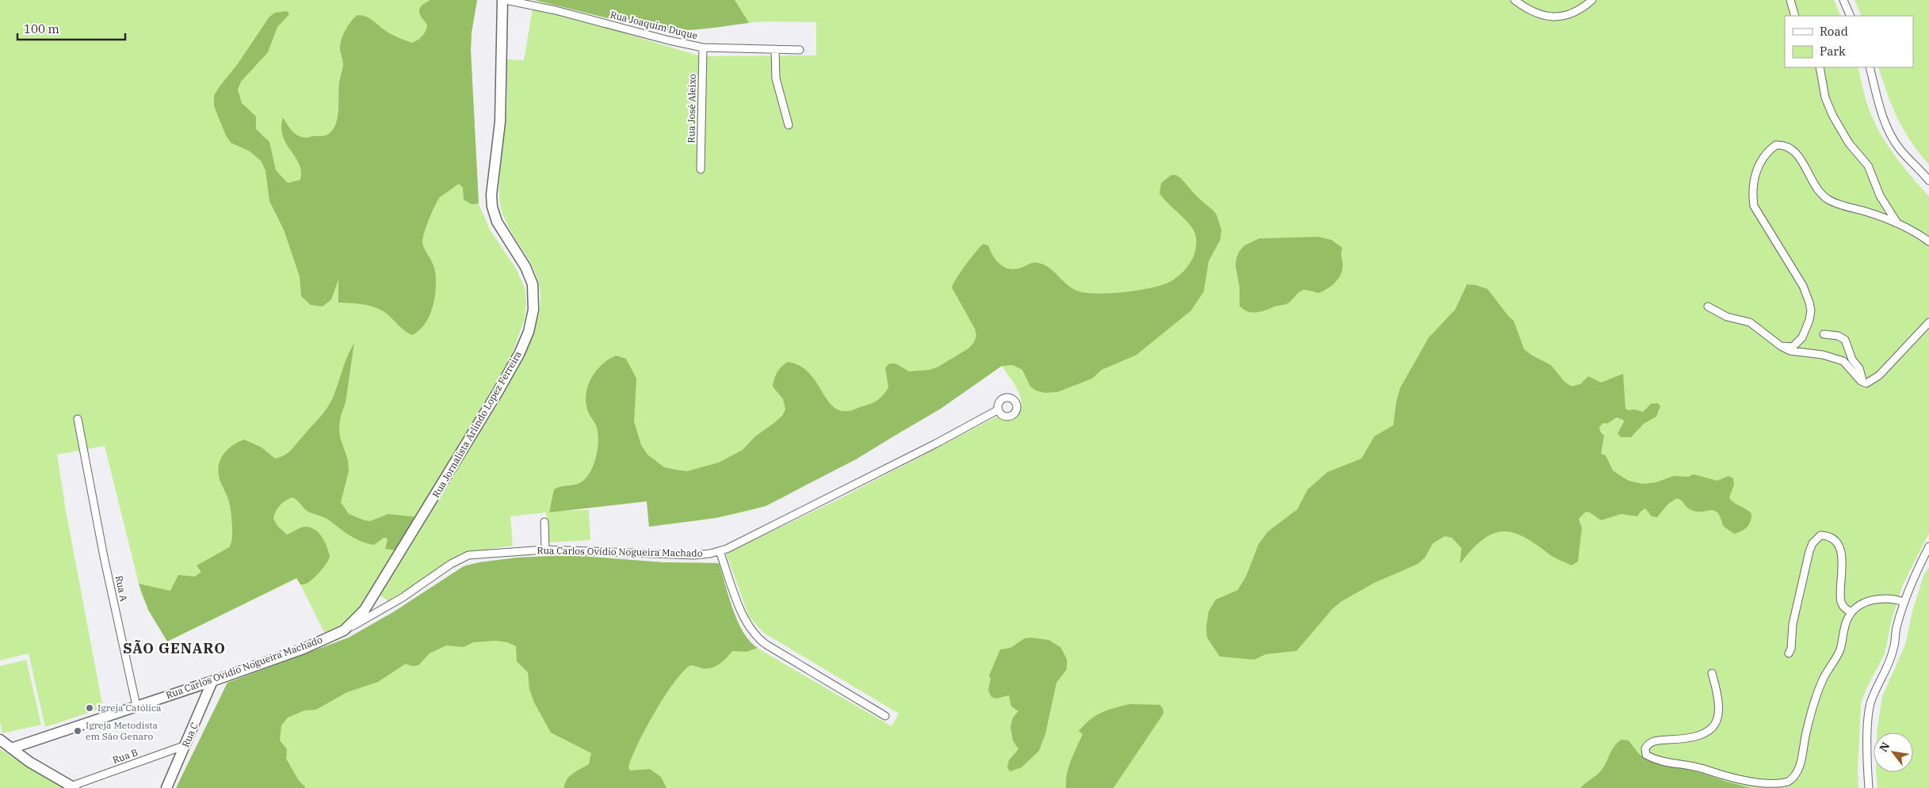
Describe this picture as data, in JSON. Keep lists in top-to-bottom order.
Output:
{
  "streets": {
    "street": [
      "Rua Joaquim Duque",
      "Rua José Aleixo",
      "Rua Jornalista Arlindo Lopez Ferreira",
      "Rua Carlos Ovídio Nogueira Machado",
      "Rua A",
      "Rua C",
      "Rua B"
    ]
  },
  "crossings": [
    ["Rua Joaquim Duque", "Rua José Aleixo"],
    ["Rua Joaquim Duque", "Rua Jornalista Arlindo Lopez Ferreira"],
    ["Rua Jornalista Arlindo Lopez Ferreira", "Rua Carlos Ovídio Nogueira Machado"],
    ["Rua Carlos Ovídio Nogueira Machado", "Rua A"],
    ["Rua Carlos Ovídio Nogueira Machado", "Rua C"],
    ["Rua C", "Rua B"]
  ],
  "districts": ["SÃO GENARO"],
  "places": ["Igreja Católica", "Igreja Metodista em São Genaro"],
  "legend": ["Road", "Park"],
  "scale_bar": "100 m",
  "north": "top left"
}
